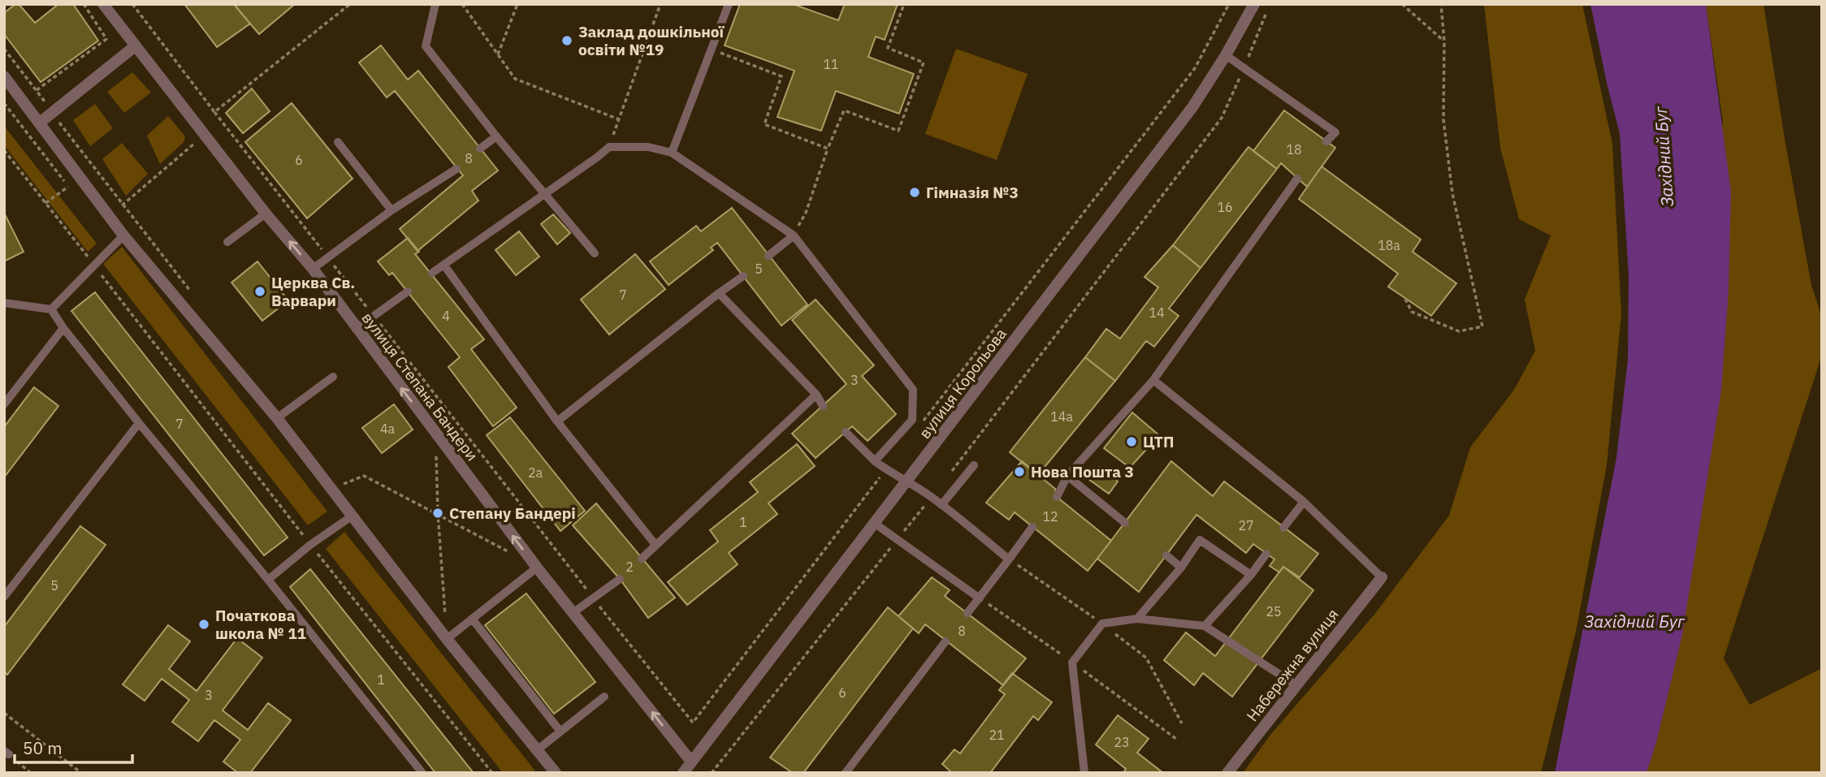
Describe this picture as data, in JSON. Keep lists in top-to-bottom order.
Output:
{
  "streets": {
    "street": ["вулиця Корольова", "вулиця Степана Бандери", "Набережна вулиця"]
  },
  "crossings": [
    ["вулиця Корольова", "вулиця Степана Бандери"]
  ],
  "one_way": ["вулиця Степана Бандери"],
  "water": ["Західний Буг"],
  "places": [
    "Заклад дошкільної освіти №19",
    "Гімназія №3",
    "Церква Св. Варвари",
    "ЦТП",
    "Нова Пошта 3",
    "Степану Бандері",
    "Початкова школа № 11"
  ],
  "house_numbers": [
    "11",
    "18",
    "8",
    "6",
    "16",
    "18а",
    "5",
    "7",
    "14",
    "4",
    "3",
    "14а",
    "7",
    "4а",
    "2а",
    "12",
    "1",
    "27",
    "2",
    "5",
    "25",
    "8",
    "1",
    "6",
    "3",
    "21",
    "23"
  ],
  "scale_bar": "50 m"
}
